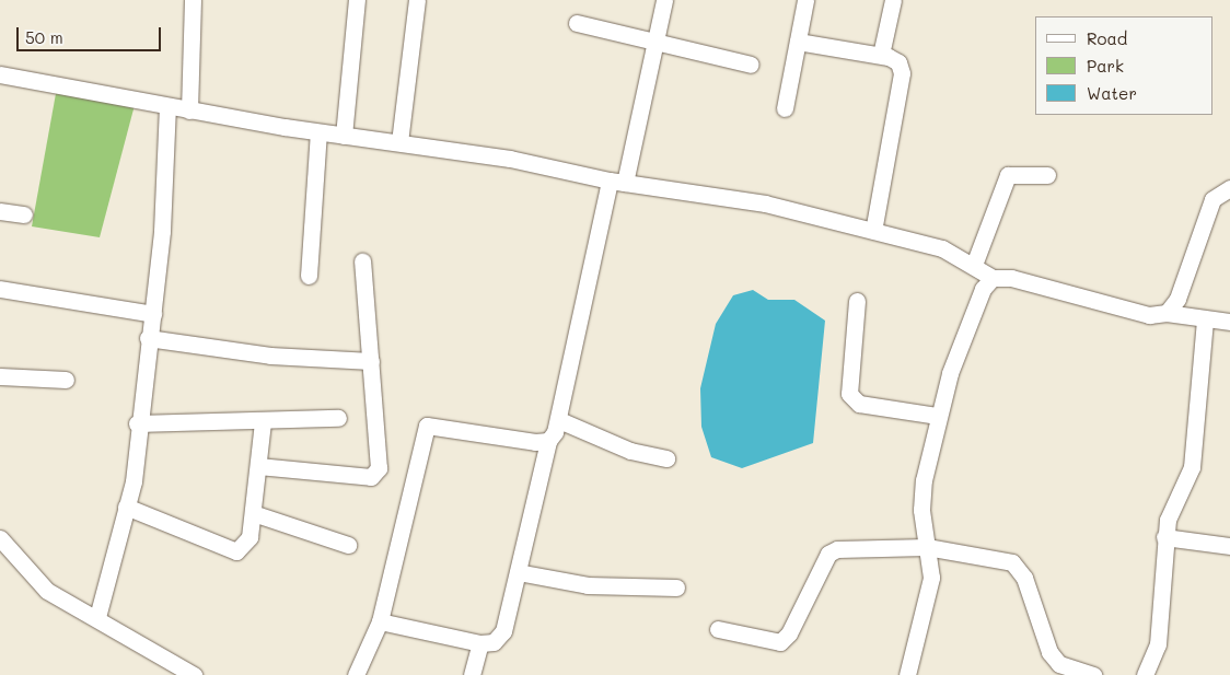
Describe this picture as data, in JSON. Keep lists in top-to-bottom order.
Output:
{
  "legend": ["Road", "Park", "Water"],
  "scale_bar": "50 m"
}
